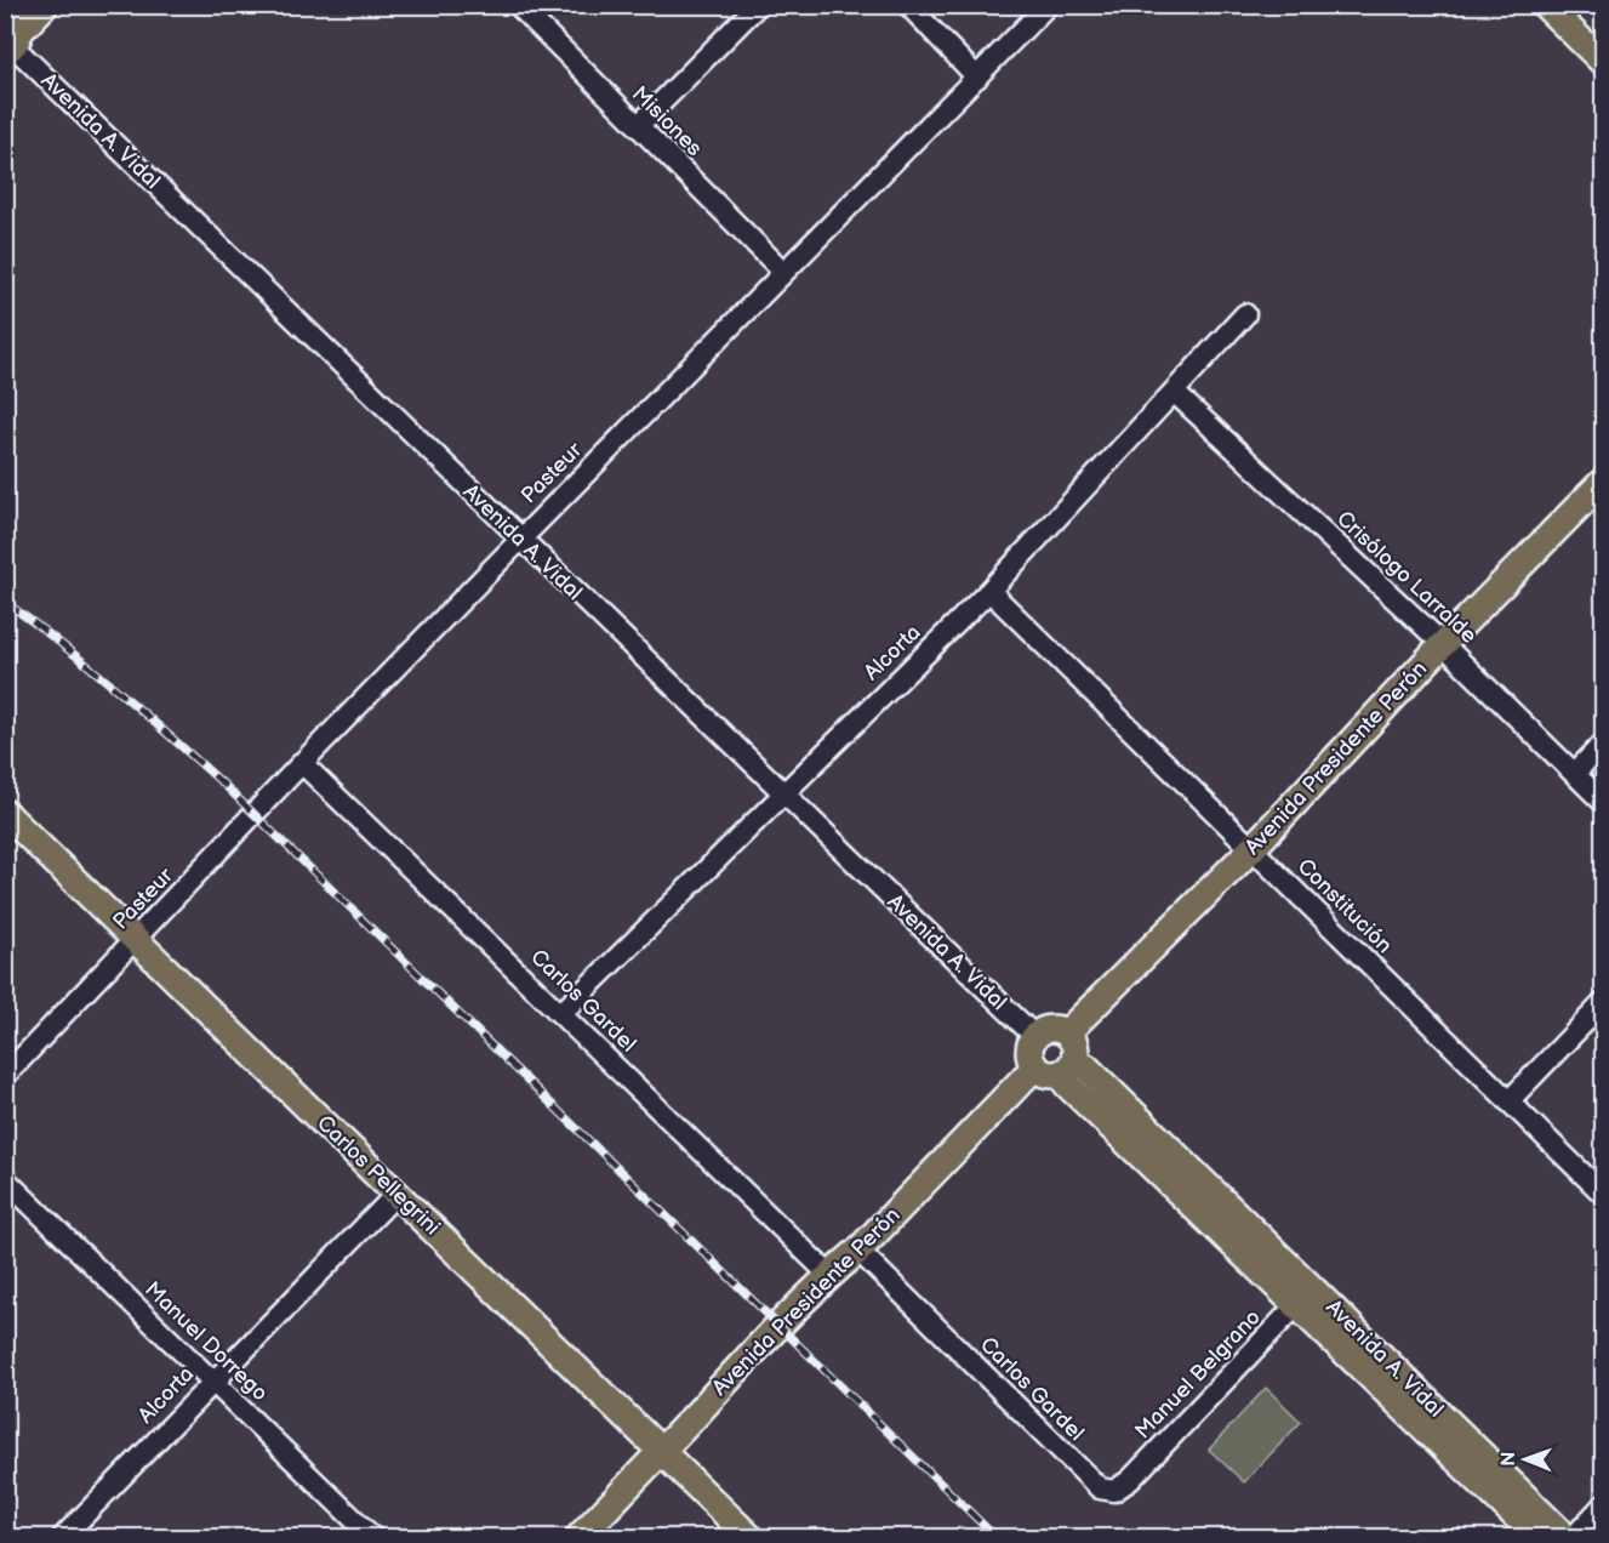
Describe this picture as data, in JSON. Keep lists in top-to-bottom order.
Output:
{
  "streets": {
    "main road": ["Avenida A. Vidal", "Avenida Presidente Perón", "Carlos Pellegrini"],
    "street": [
      "Misiones",
      "Pasteur",
      "Crisólogo Larralde",
      "Alcorta",
      "Constitución",
      "Carlos Gardel",
      "Manuel Dorrego",
      "Manuel Belgrano"
    ]
  },
  "crossings": [
    ["Misiones", "Pasteur"],
    ["Avenida A. Vidal", "Pasteur"],
    ["Avenida A. Vidal", "Alcorta"],
    ["Avenida A. Vidal", "Avenida Presidente Perón"],
    ["Avenida A. Vidal", "Manuel Belgrano"],
    ["Pasteur", "Carlos Gardel"],
    ["Pasteur", "Carlos Pellegrini"],
    ["Crisólogo Larralde", "Alcorta"],
    ["Crisólogo Larralde", "Avenida Presidente Perón"],
    ["Alcorta", "Constitución"],
    ["Alcorta", "Carlos Gardel"],
    ["Alcorta", "Carlos Pellegrini"],
    ["Alcorta", "Manuel Dorrego"],
    ["Avenida Presidente Perón", "Constitución"],
    ["Avenida Presidente Perón", "Carlos Gardel"],
    ["Avenida Presidente Perón", "Carlos Pellegrini"],
    ["Carlos Gardel", "Manuel Belgrano"]
  ],
  "north": "left"
}
